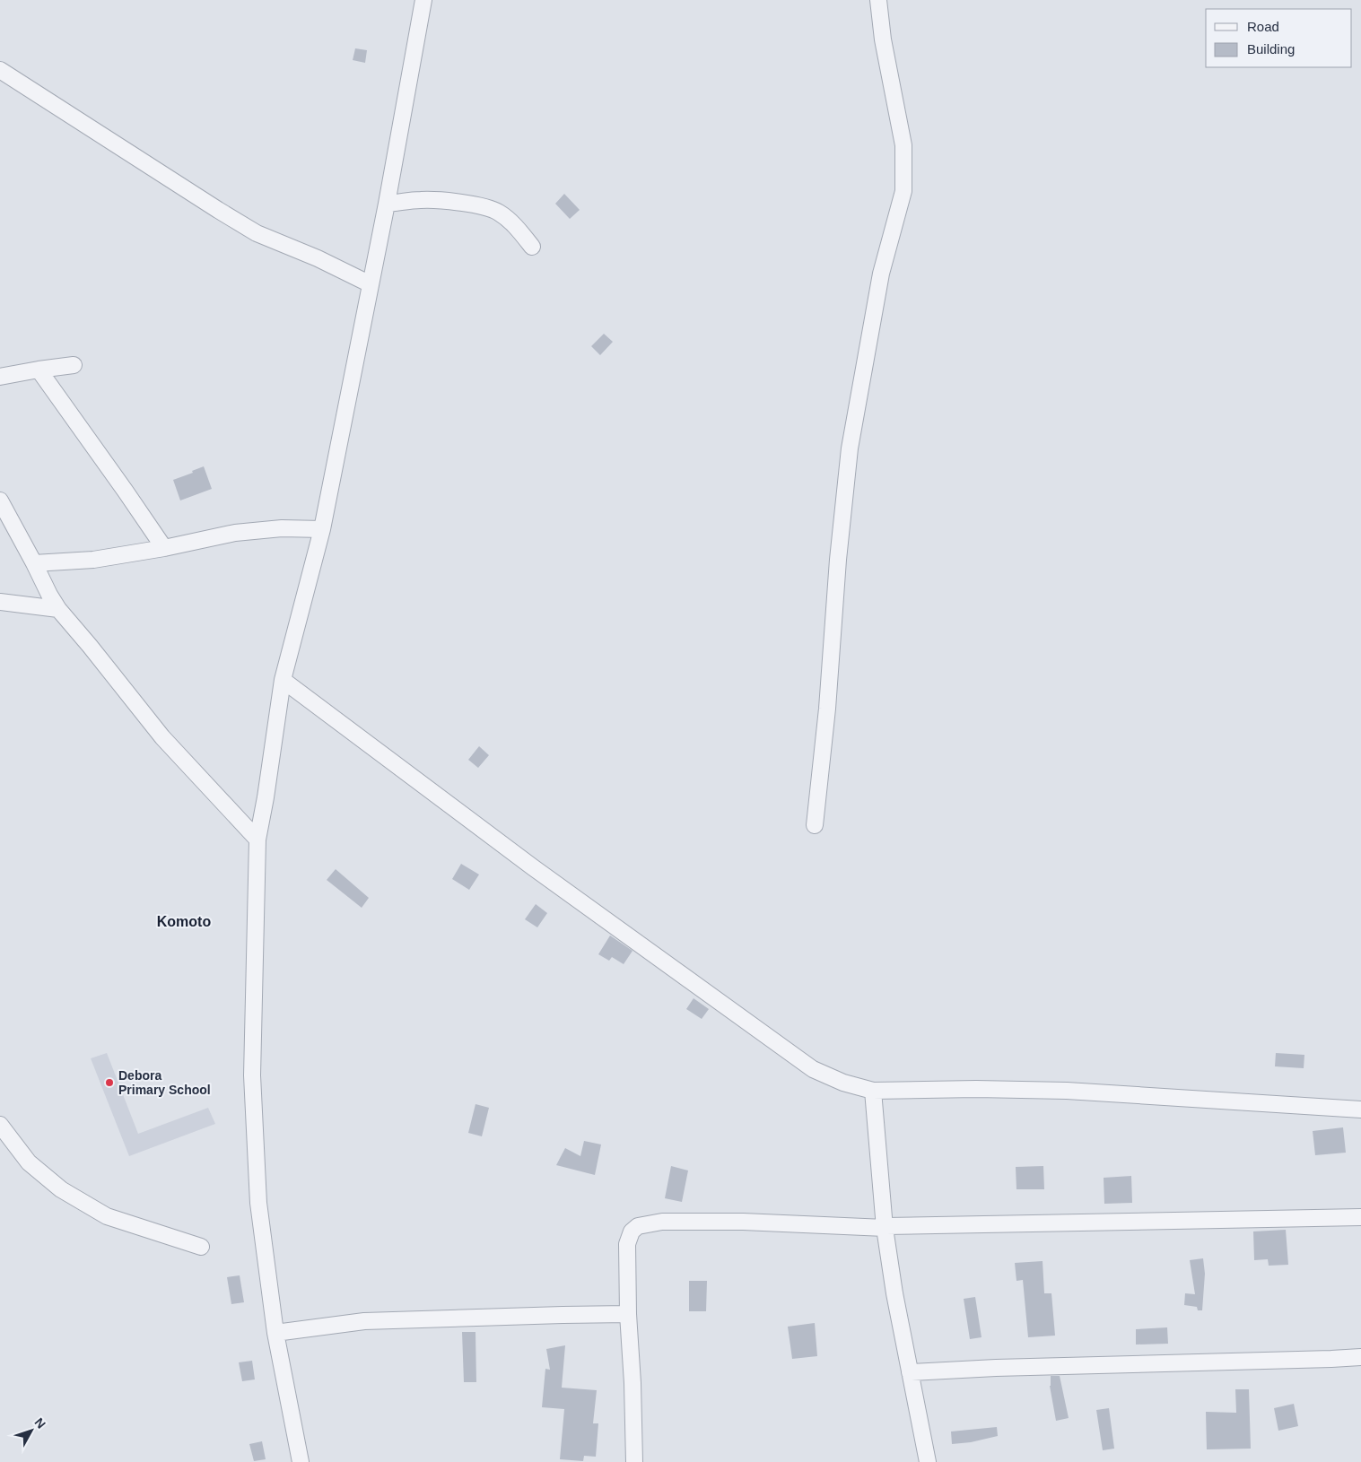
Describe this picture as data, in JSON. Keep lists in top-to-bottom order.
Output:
{
  "districts": ["Komoto"],
  "places": ["Debora Primary School"],
  "legend": ["Road", "Building"],
  "north": "top right"
}
